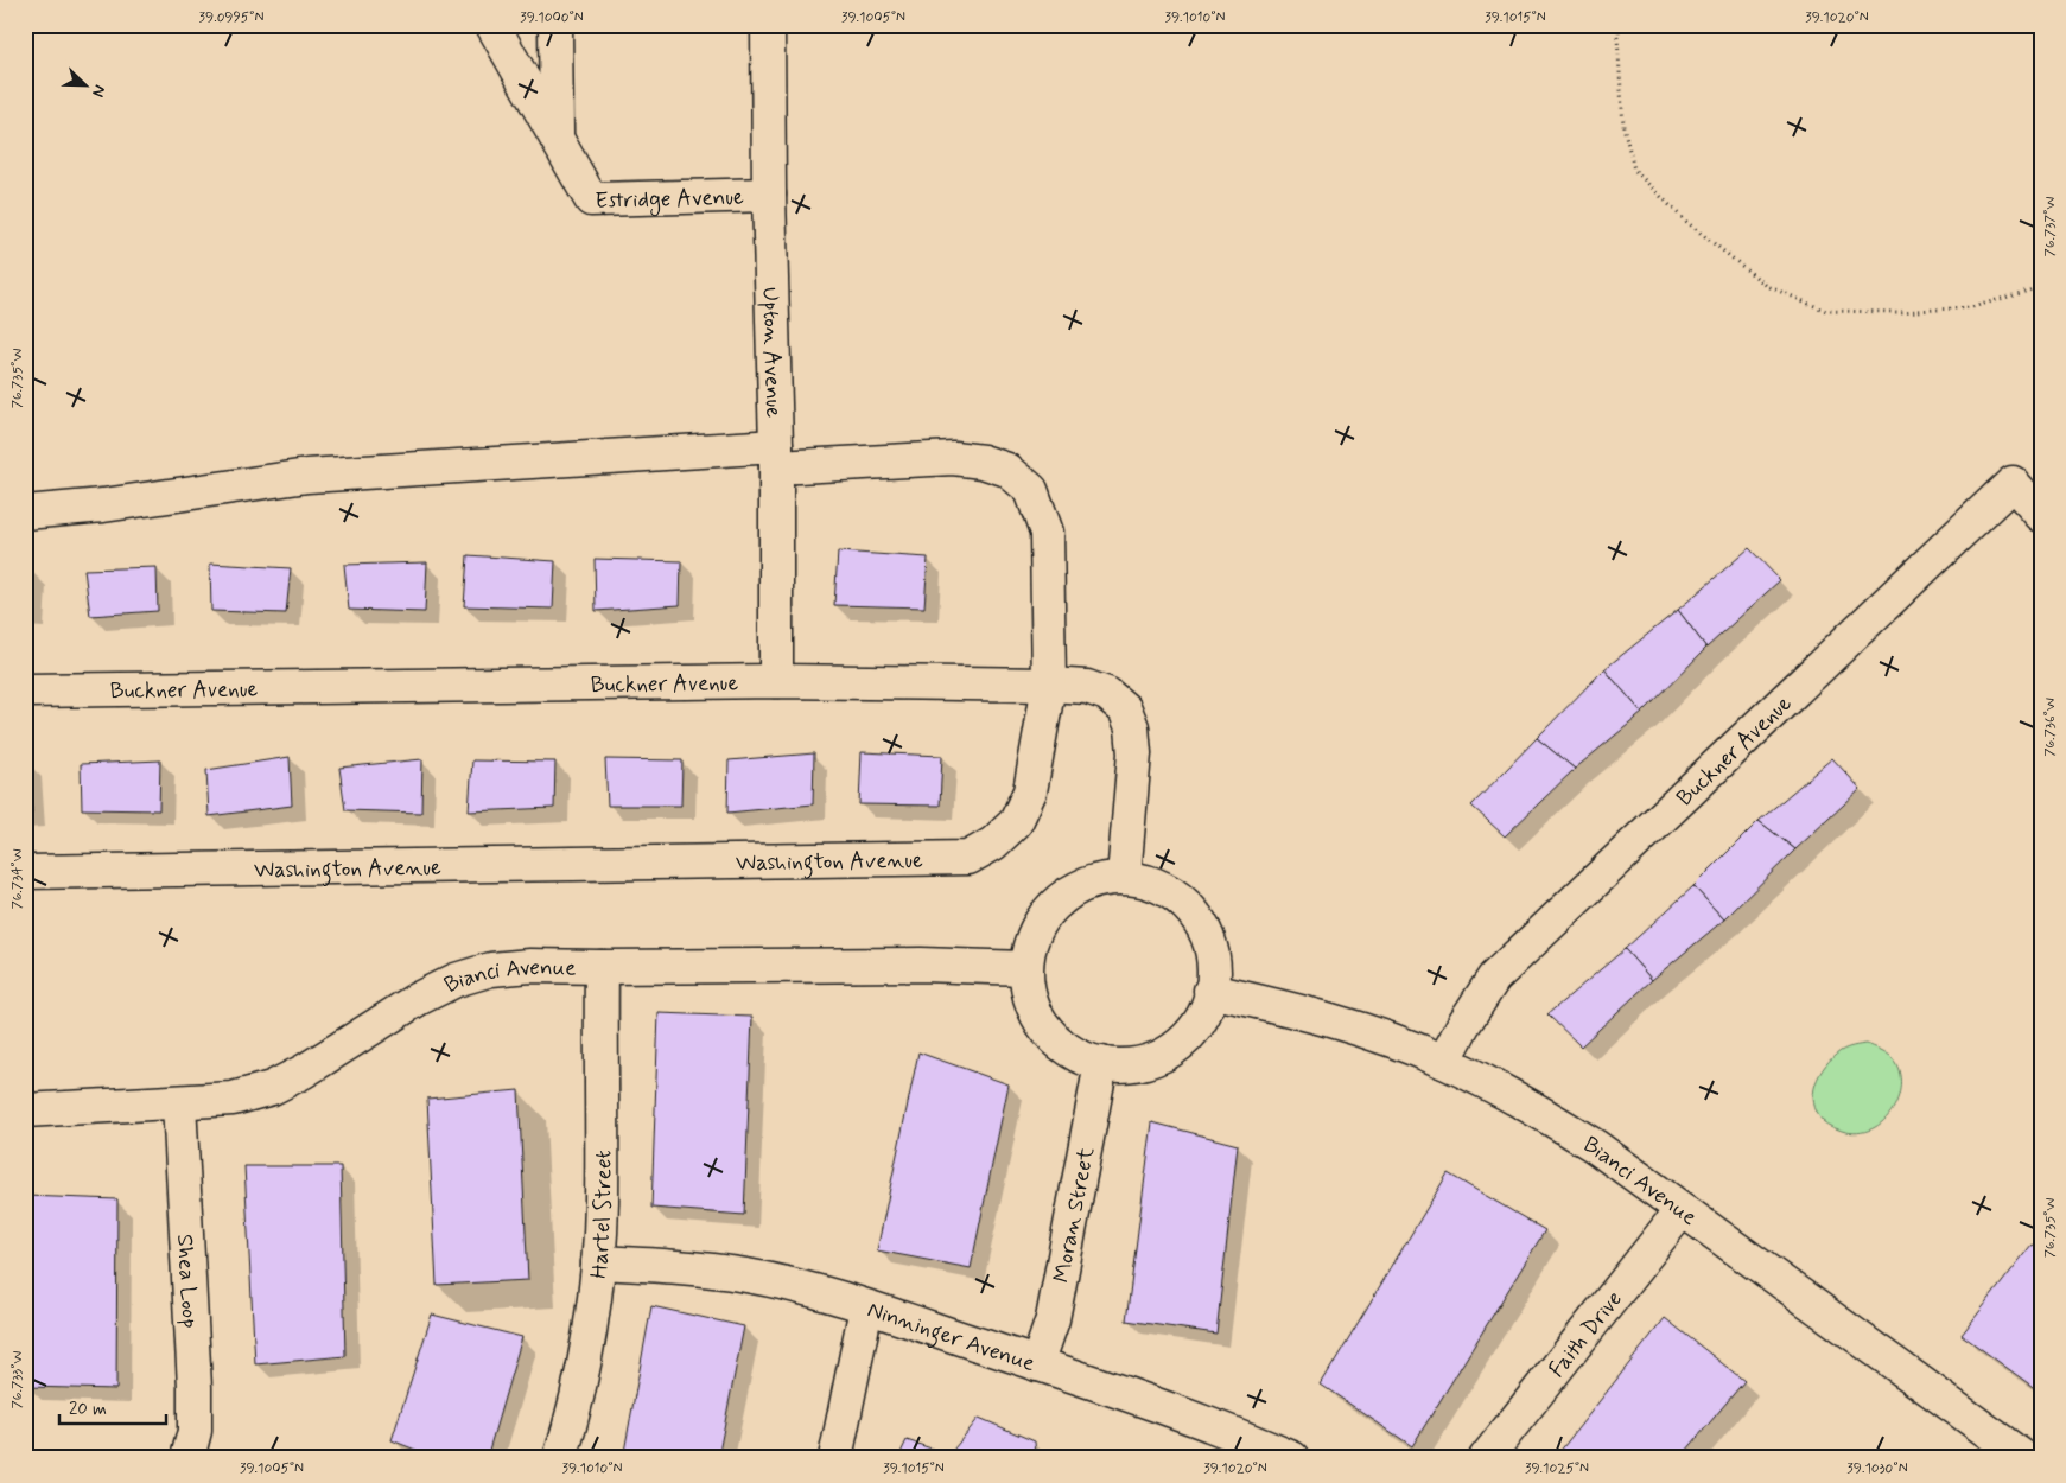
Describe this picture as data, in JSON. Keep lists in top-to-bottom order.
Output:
{
  "streets": {
    "street": [
      "Estridge Avenue",
      "Upton Avenue",
      "Buckner Avenue",
      "Washington Avenue",
      "Bianci Avenue",
      "Hartel Street",
      "Moran Street",
      "Shea Loop",
      "Faith Drive",
      "Ninninger Avenue"
    ]
  },
  "crossings": [
    ["Estridge Avenue", "Upton Avenue"],
    ["Upton Avenue", "Buckner Avenue"],
    ["Upton Avenue", "Washington Avenue"],
    ["Buckner Avenue", "Washington Avenue"],
    ["Buckner Avenue", "Bianci Avenue"],
    ["Buckner Avenue", "Moran Street"],
    ["Bianci Avenue", "Hartel Street"],
    ["Bianci Avenue", "Moran Street"],
    ["Bianci Avenue", "Shea Loop"],
    ["Bianci Avenue", "Faith Drive"],
    ["Hartel Street", "Ninninger Avenue"],
    ["Moran Street", "Ninninger Avenue"]
  ],
  "scale_bar": "20 m",
  "north": "bottom right",
  "coordinates": [
    "39.0995°N",
    "39.1000°N",
    "39.1005°N",
    "39.1010°N",
    "39.1015°N",
    "39.1020°N",
    "76.737°W",
    "76.735°W",
    "76.736°W",
    "76.734°W",
    "76.733°W",
    "39.1025°N",
    "39.1030°N"
  ]
}
